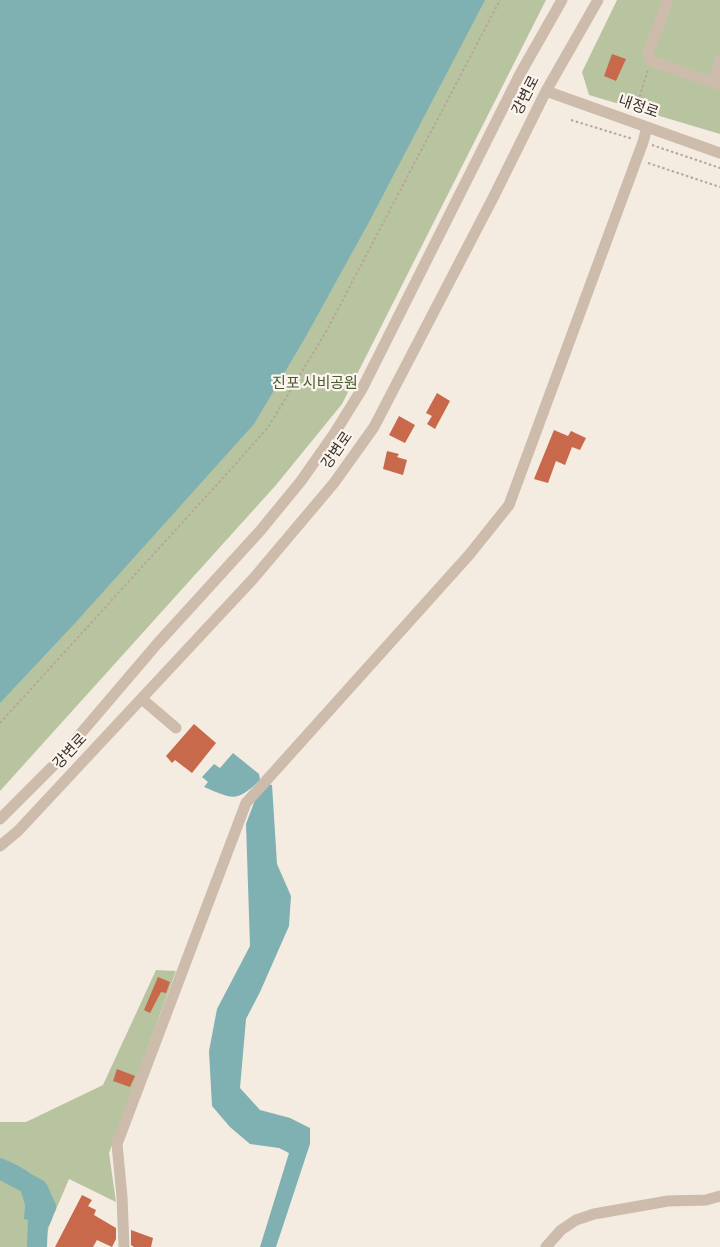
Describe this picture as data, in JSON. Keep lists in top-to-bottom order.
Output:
{
  "streets": {
    "street": ["강변로", "내정로"]
  },
  "crossings": [
    ["강변로", "내정로"]
  ],
  "parks": ["진포 시비공원"]
}
